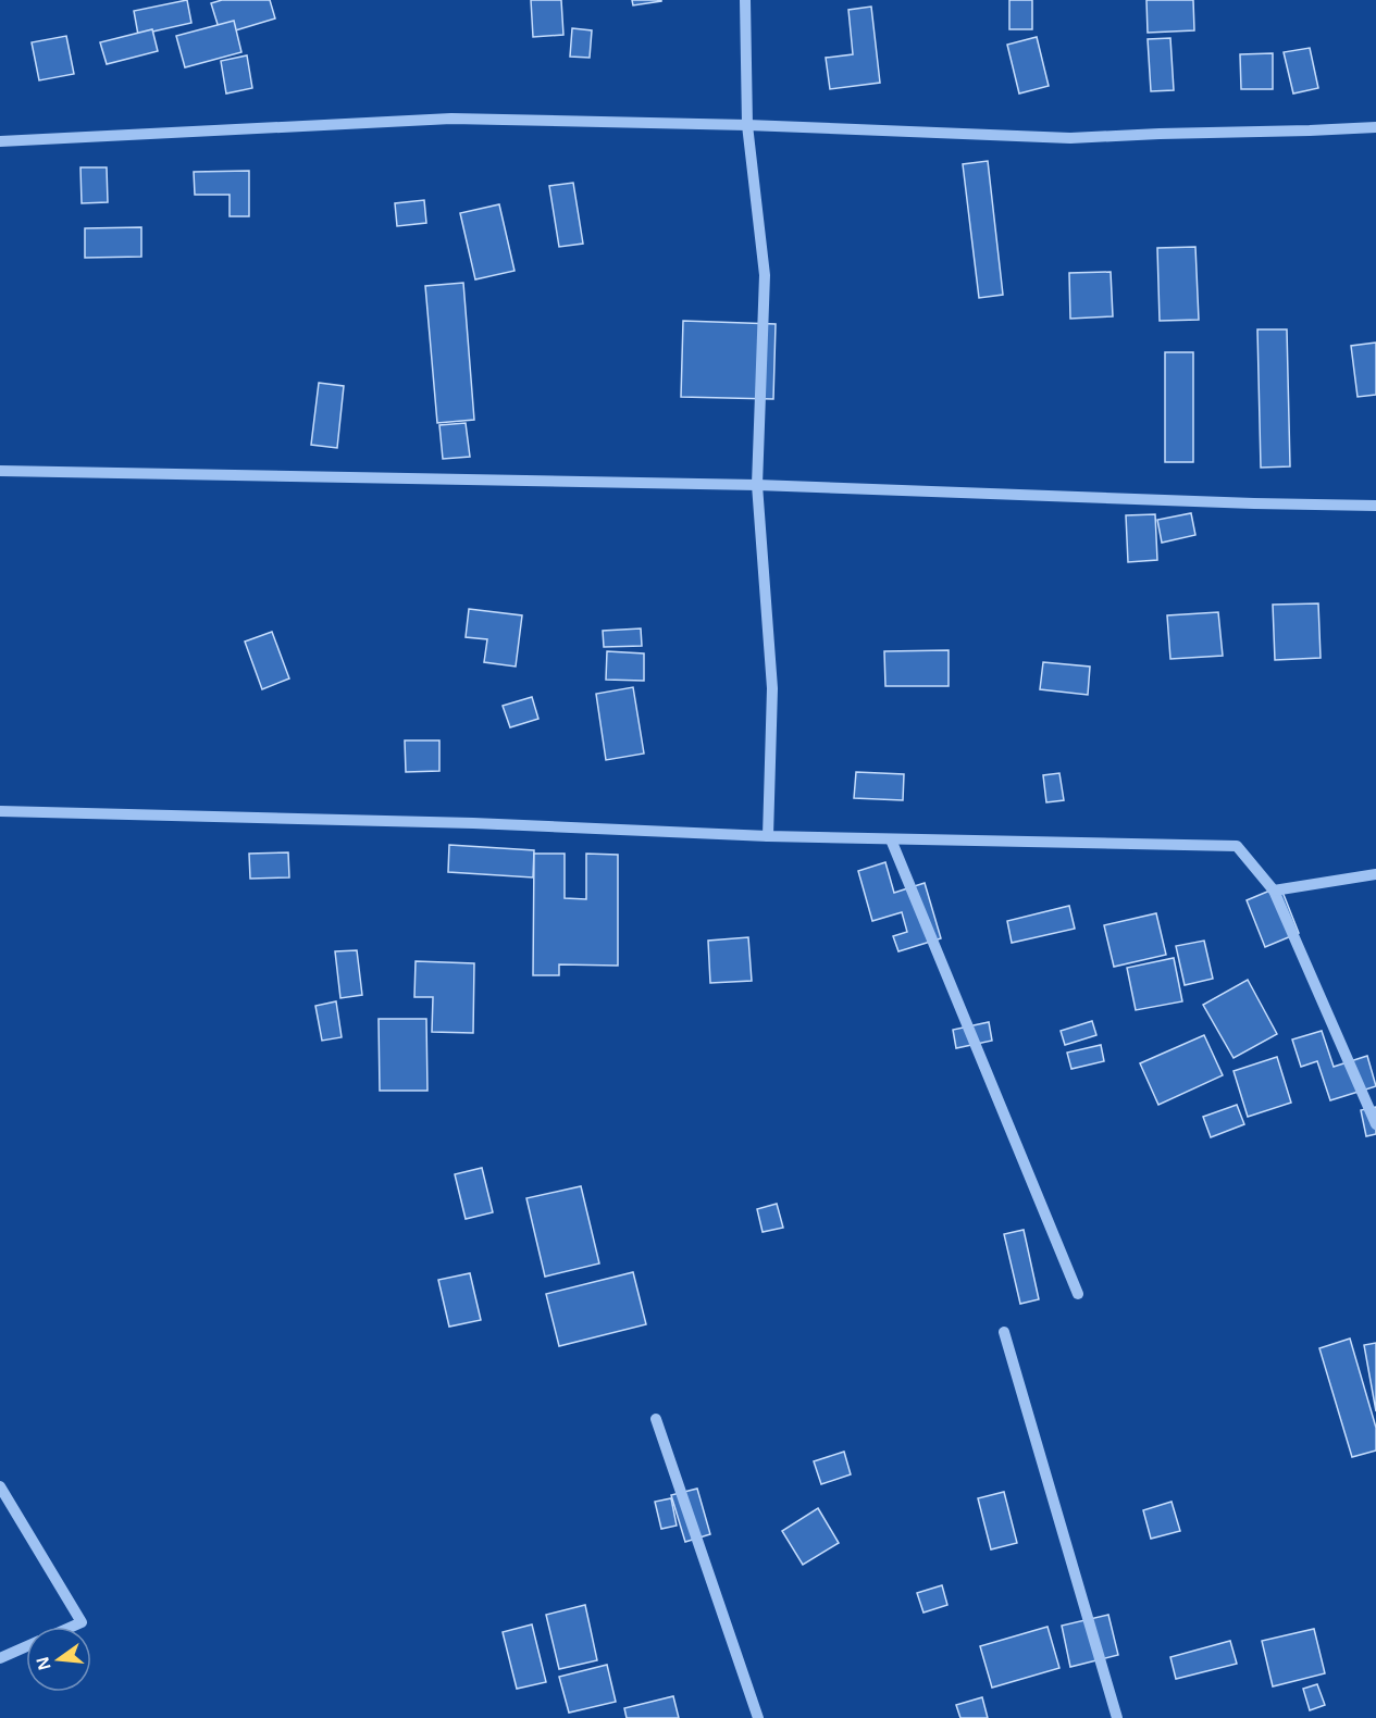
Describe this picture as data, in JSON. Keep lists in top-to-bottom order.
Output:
{
  "north": "left"
}
